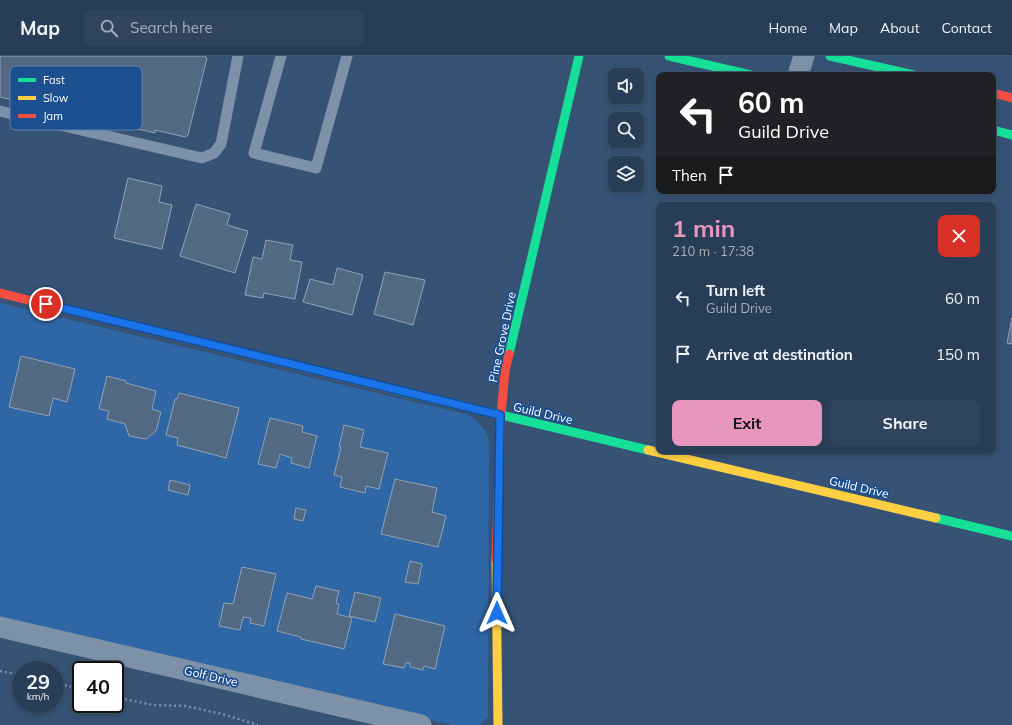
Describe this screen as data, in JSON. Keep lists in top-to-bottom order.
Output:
{
  "streets": {
    "street": ["Pine Grove Drive", "Guild Drive", "Golf Drive"]
  },
  "crossings": [
    ["Pine Grove Drive", "Guild Drive"]
  ],
  "legend": ["Fast", "Slow", "Jam"],
  "page": {
    "header": "Map",
    "search": "Search here",
    "nav": [
      "Home",
      "Map",
      "About",
      "Contact"
    ],
    "turn": ["60 m", "Guild Drive"],
    "then": "Then",
    "heading": ["1 min", "210 m · 17:38"],
    "list": [
      {
        "name": "Turn left",
        "note": "Guild Drive",
        "value": "60 m"
      },
      {
        "name": "Arrive at destination",
        "value": "150 m"
      }
    ],
    "buttons": ["Exit", "Share"],
    "speed": "29 km/h",
    "limit": "40"
  }
}
